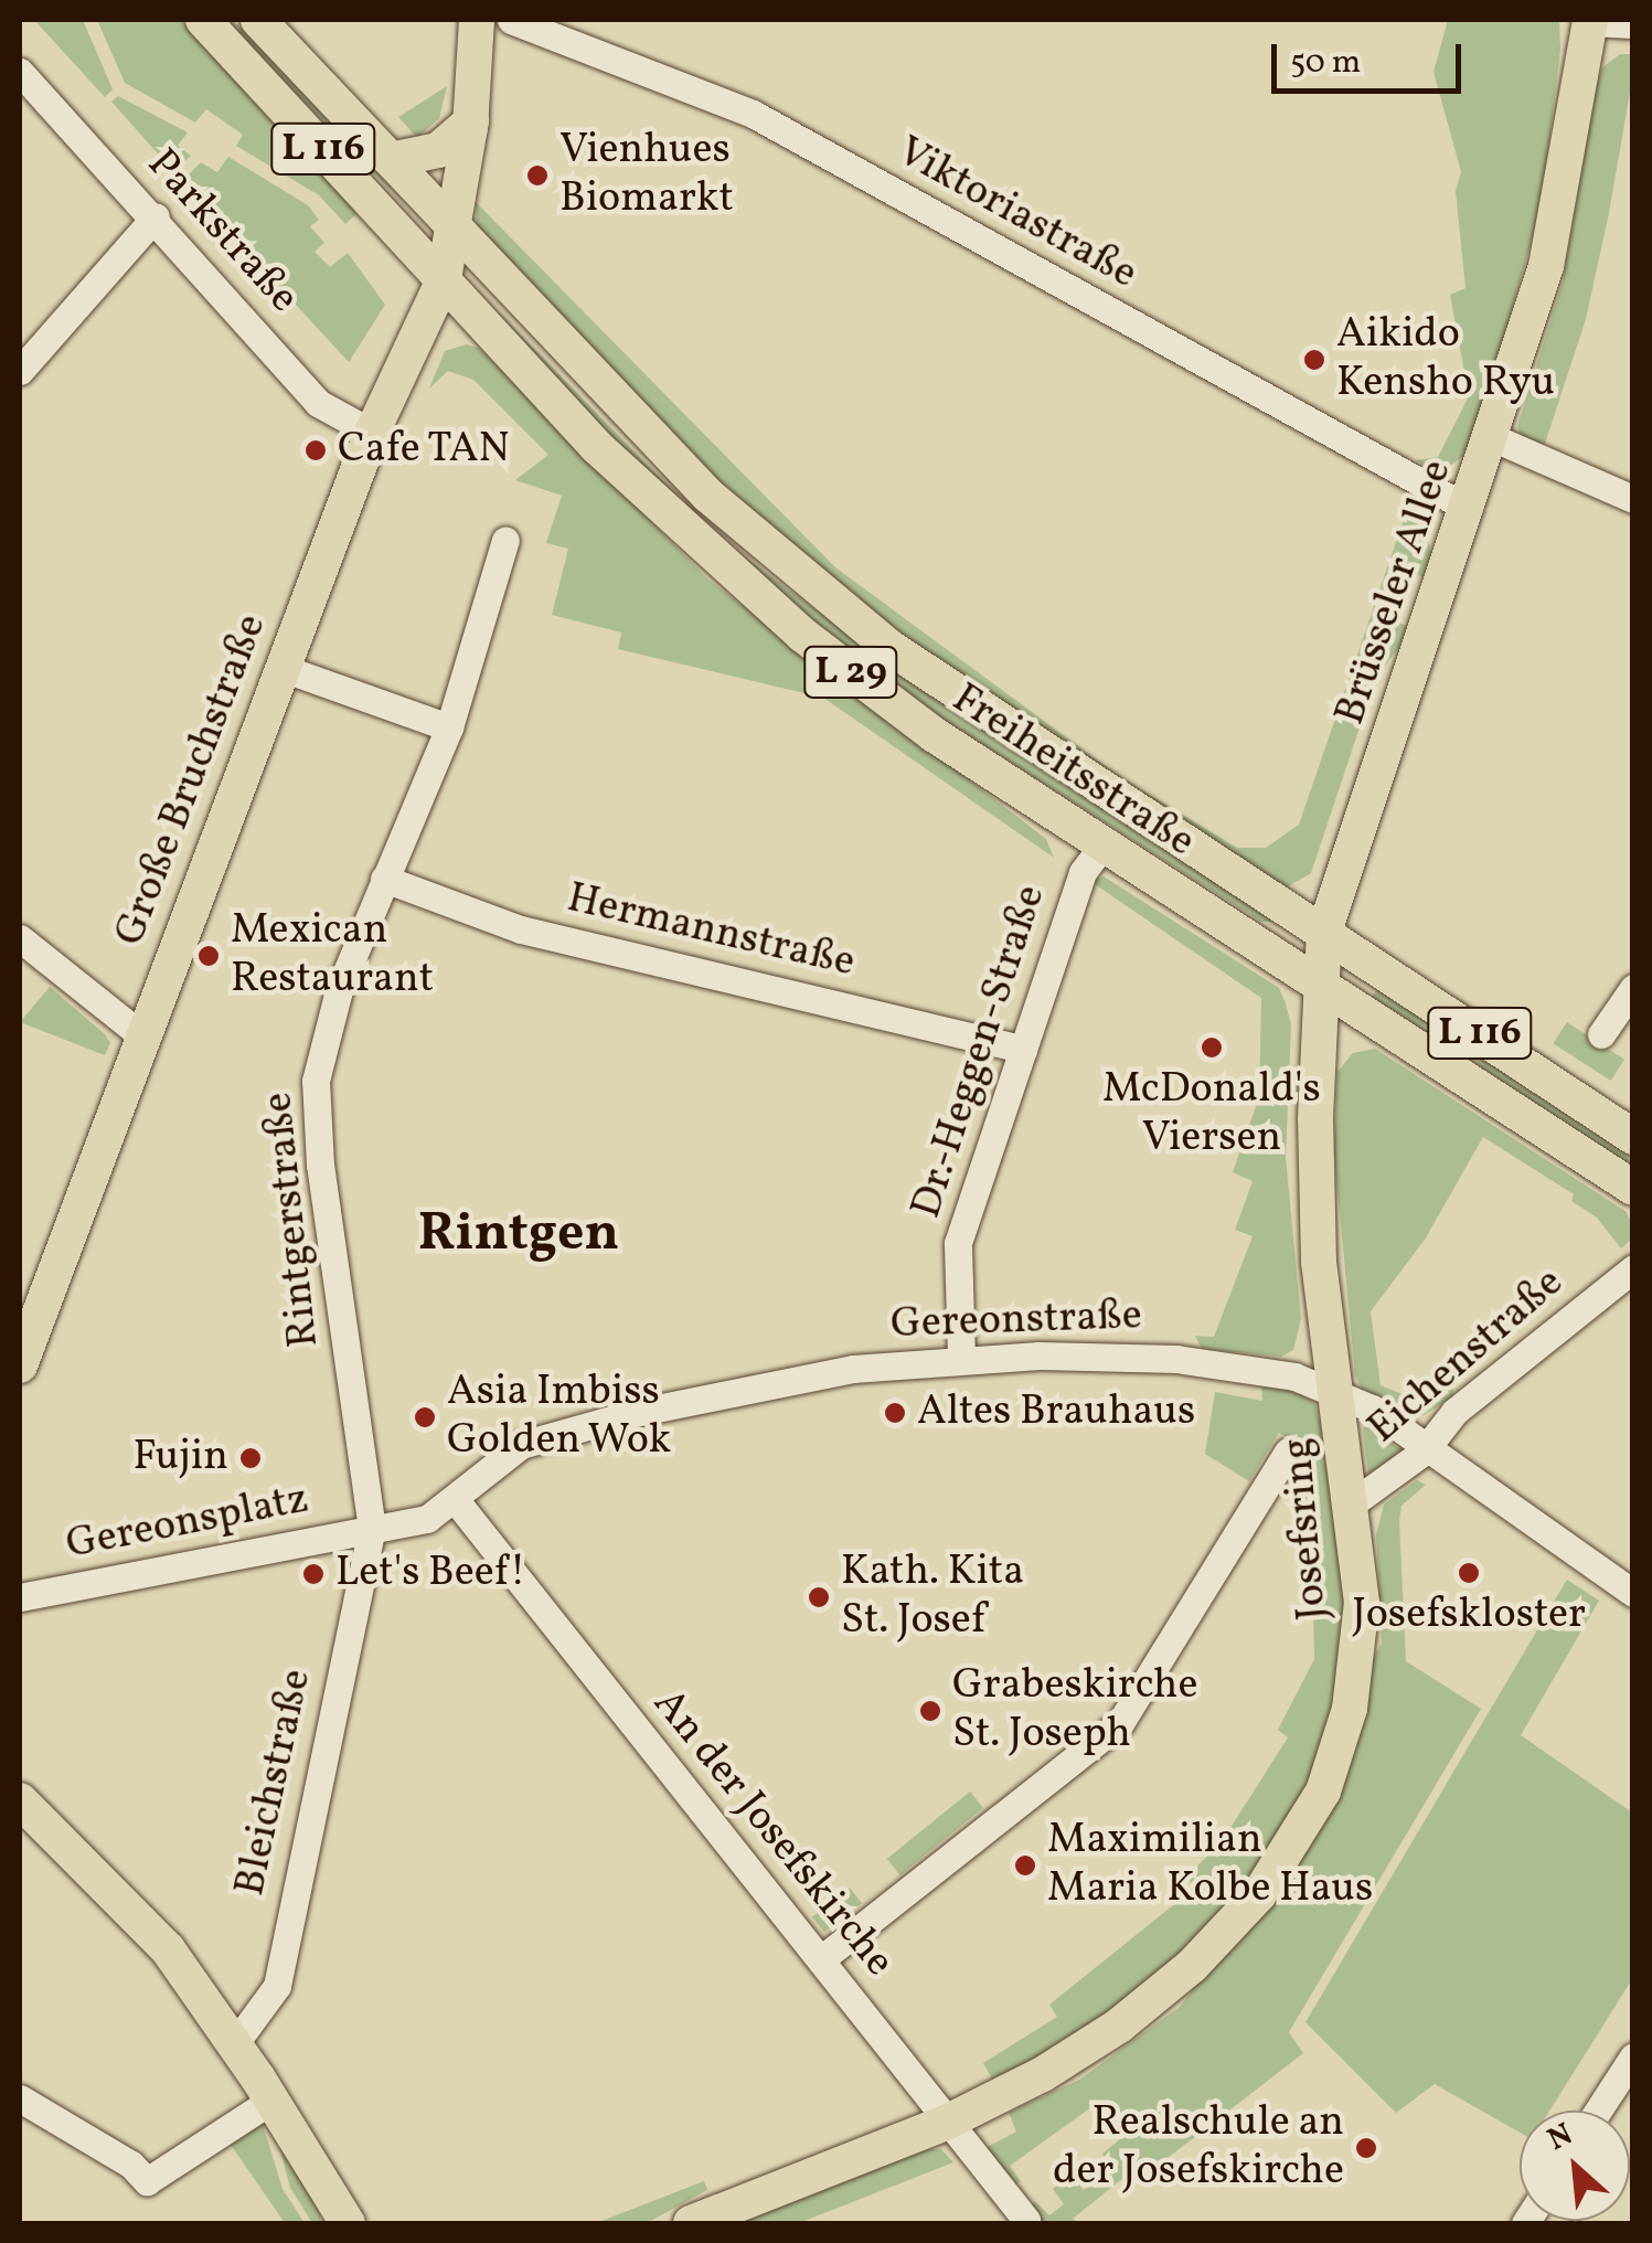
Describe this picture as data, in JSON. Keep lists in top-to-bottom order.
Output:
{
  "streets": {
    "main road": [
      "L 116",
      "Brüsseler Allee",
      "L 29",
      "Freiheitsstraße",
      "Große Bruchstraße",
      "Josefsring"
    ],
    "street": [
      "Viktoriastraße",
      "Parkstraße",
      "Hermannstraße",
      "Dr.-Heggen-Straße",
      "Rintgerstraße",
      "Gereonstraße",
      "Eichenstraße",
      "Gereonsplatz",
      "Bleichstraße",
      "An der Josefskirche"
    ]
  },
  "crossings": [
    ["Viktoriastraße", "Brüsseler Allee"],
    ["Parkstraße", "Große Bruchstraße"],
    ["Brüsseler Allee", "Freiheitsstraße"],
    ["Brüsseler Allee", "Josefsring"],
    ["Freiheitsstraße", "Große Bruchstraße"],
    ["Freiheitsstraße", "Dr.-Heggen-Straße"],
    ["Freiheitsstraße", "Josefsring"],
    ["Hermannstraße", "Dr.-Heggen-Straße"],
    ["Hermannstraße", "Rintgerstraße"],
    ["Dr.-Heggen-Straße", "Gereonstraße"],
    ["Rintgerstraße", "Gereonstraße"],
    ["Rintgerstraße", "Gereonsplatz"],
    ["Rintgerstraße", "Bleichstraße"],
    ["Gereonstraße", "Eichenstraße"],
    ["Gereonstraße", "Gereonsplatz"],
    ["Gereonstraße", "Josefsring"],
    ["Gereonstraße", "Bleichstraße"],
    ["Gereonstraße", "An der Josefskirche"],
    ["Eichenstraße", "Josefsring"],
    ["Gereonsplatz", "Bleichstraße"],
    ["Josefsring", "An der Josefskirche"]
  ],
  "districts": ["Rintgen"],
  "places": [
    "Vienhues Biomarkt",
    "Aikido Kensho Ryu",
    "Cafe TAN",
    "Mexican Restaurant",
    "McDonald's Viersen",
    "Altes Brauhaus",
    "Asia Imbiss Golden Wok",
    "Fujin",
    "Josefskloster",
    "Let's Beef!",
    "Kath. Kita St. Josef",
    "Grabeskirche St. Joseph",
    "Maximilian Maria Kolbe Haus",
    "Realschule an der Josefskirche"
  ],
  "scale_bar": "50 m",
  "north": "top left"
}
